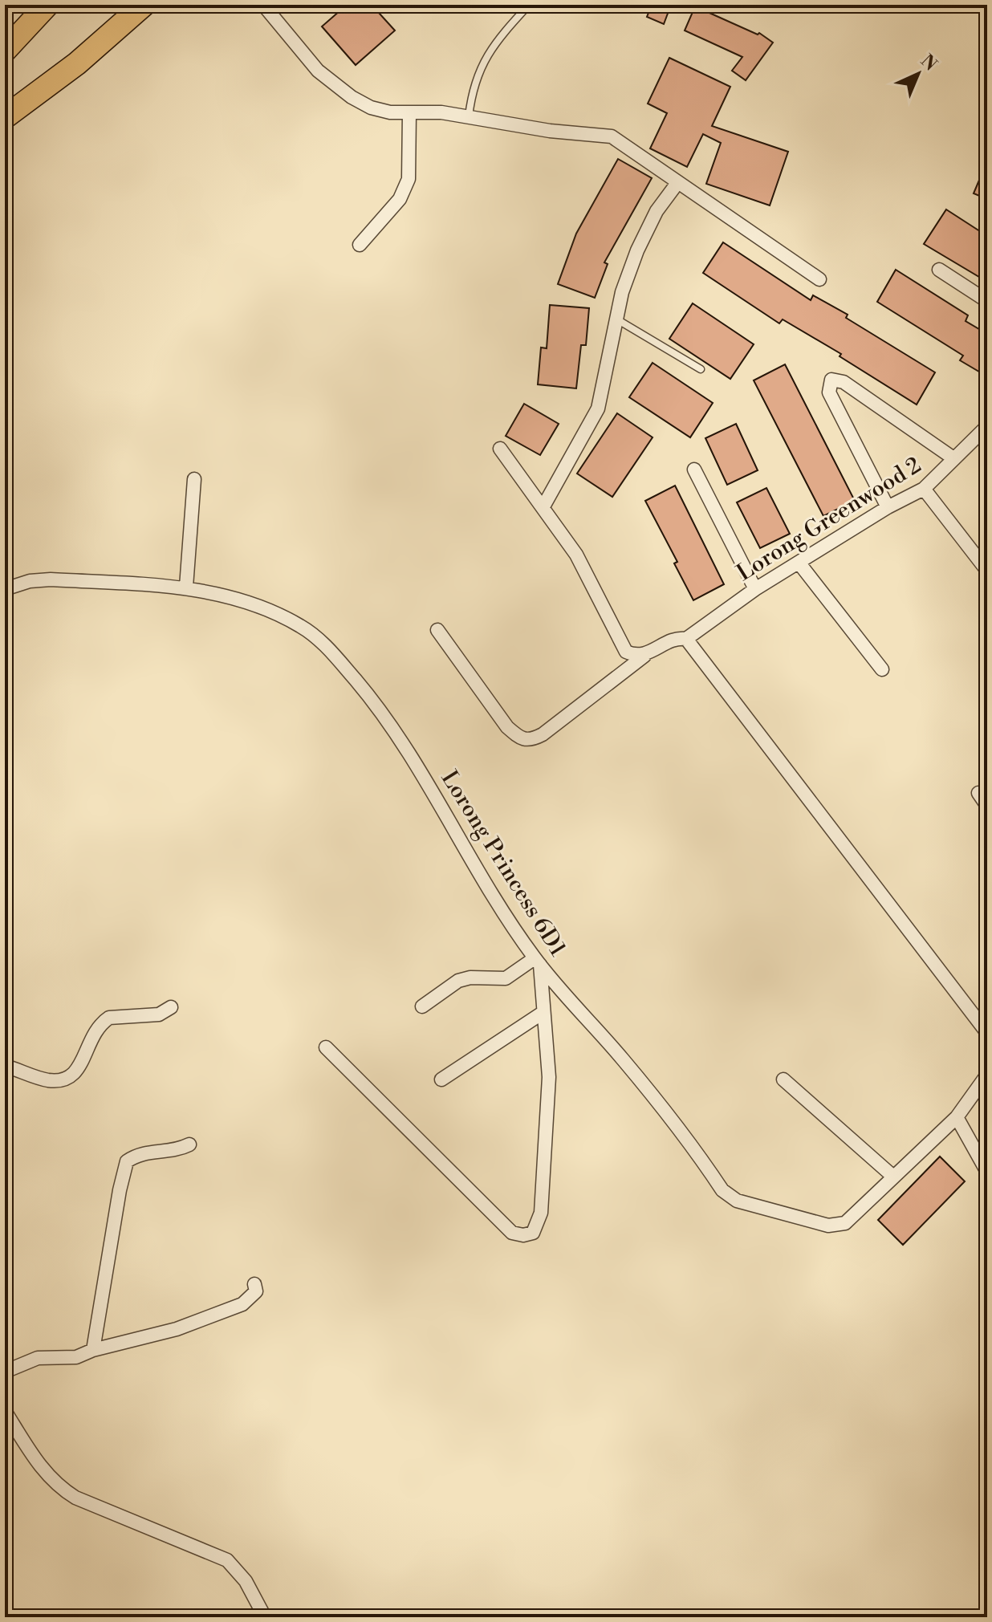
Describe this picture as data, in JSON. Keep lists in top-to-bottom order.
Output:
{
  "streets": {
    "street": ["Lorong Greenwood 2", "Lorong Princess 6D1"]
  },
  "north": "top right"
}
